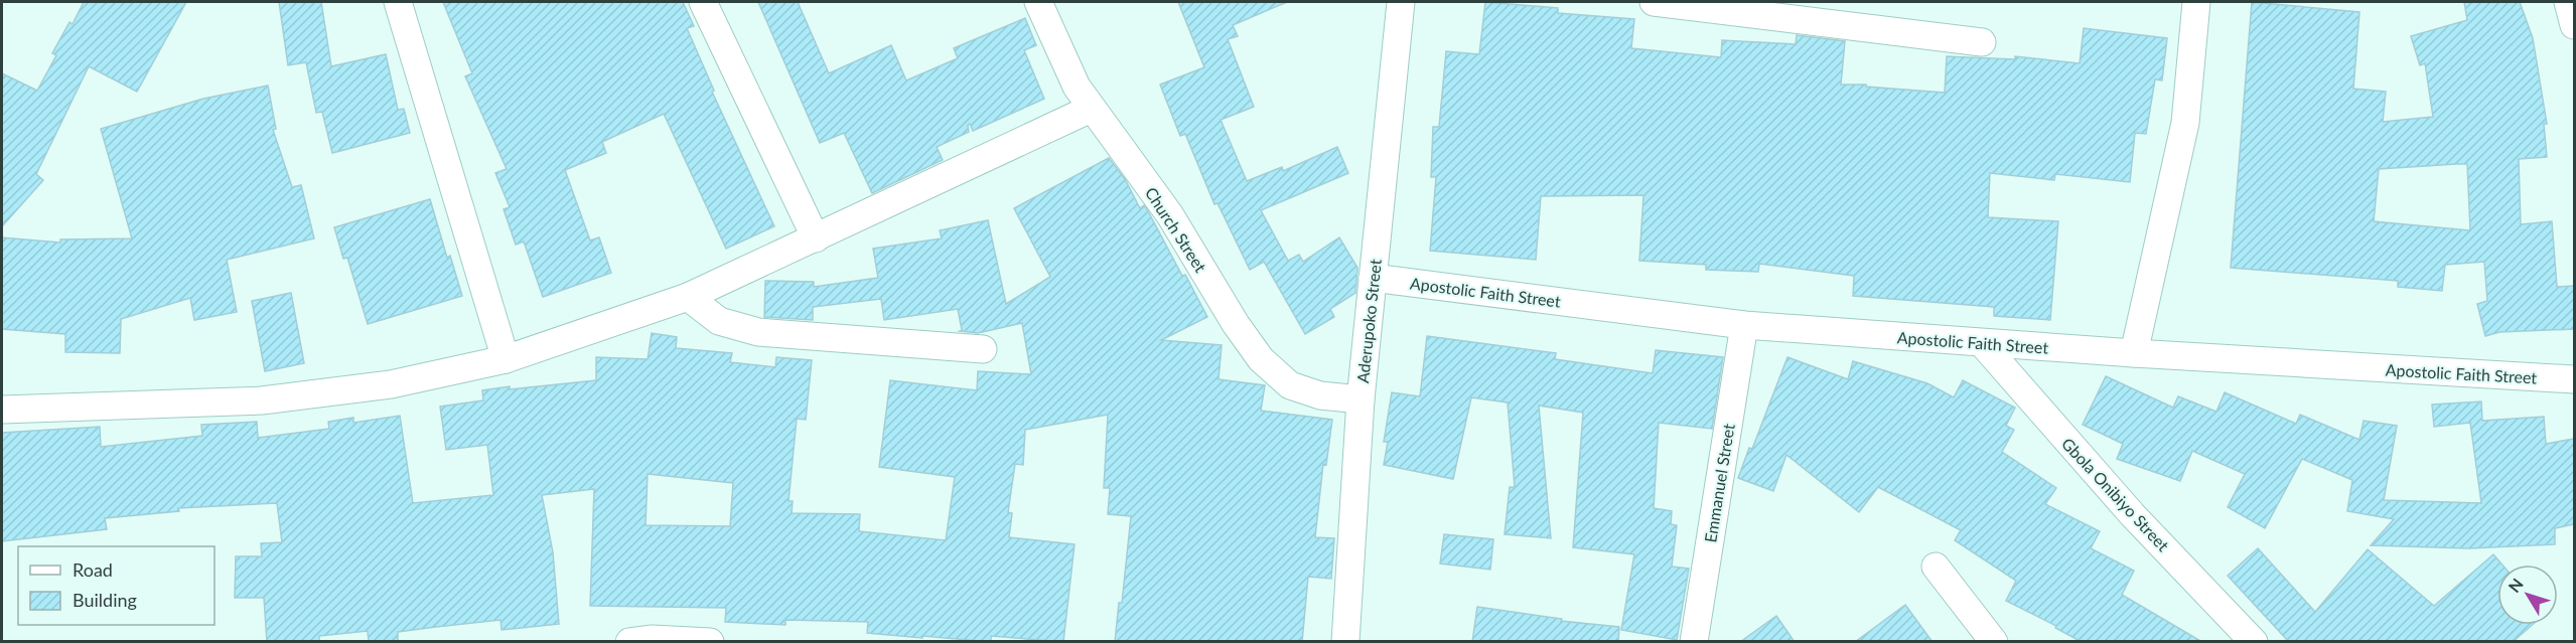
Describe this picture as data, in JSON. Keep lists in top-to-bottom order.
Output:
{
  "streets": {
    "street": [
      "Church Street",
      "Apostolic Faith Street",
      "Aderupoko Street",
      "Emmanuel Street",
      "Gbola Onibiyo Street"
    ]
  },
  "crossings": [
    ["Church Street", "Aderupoko Street"],
    ["Apostolic Faith Street", "Aderupoko Street"],
    ["Apostolic Faith Street", "Emmanuel Street"],
    ["Apostolic Faith Street", "Gbola Onibiyo Street"]
  ],
  "legend": ["Road", "Building"],
  "north": "top left"
}
